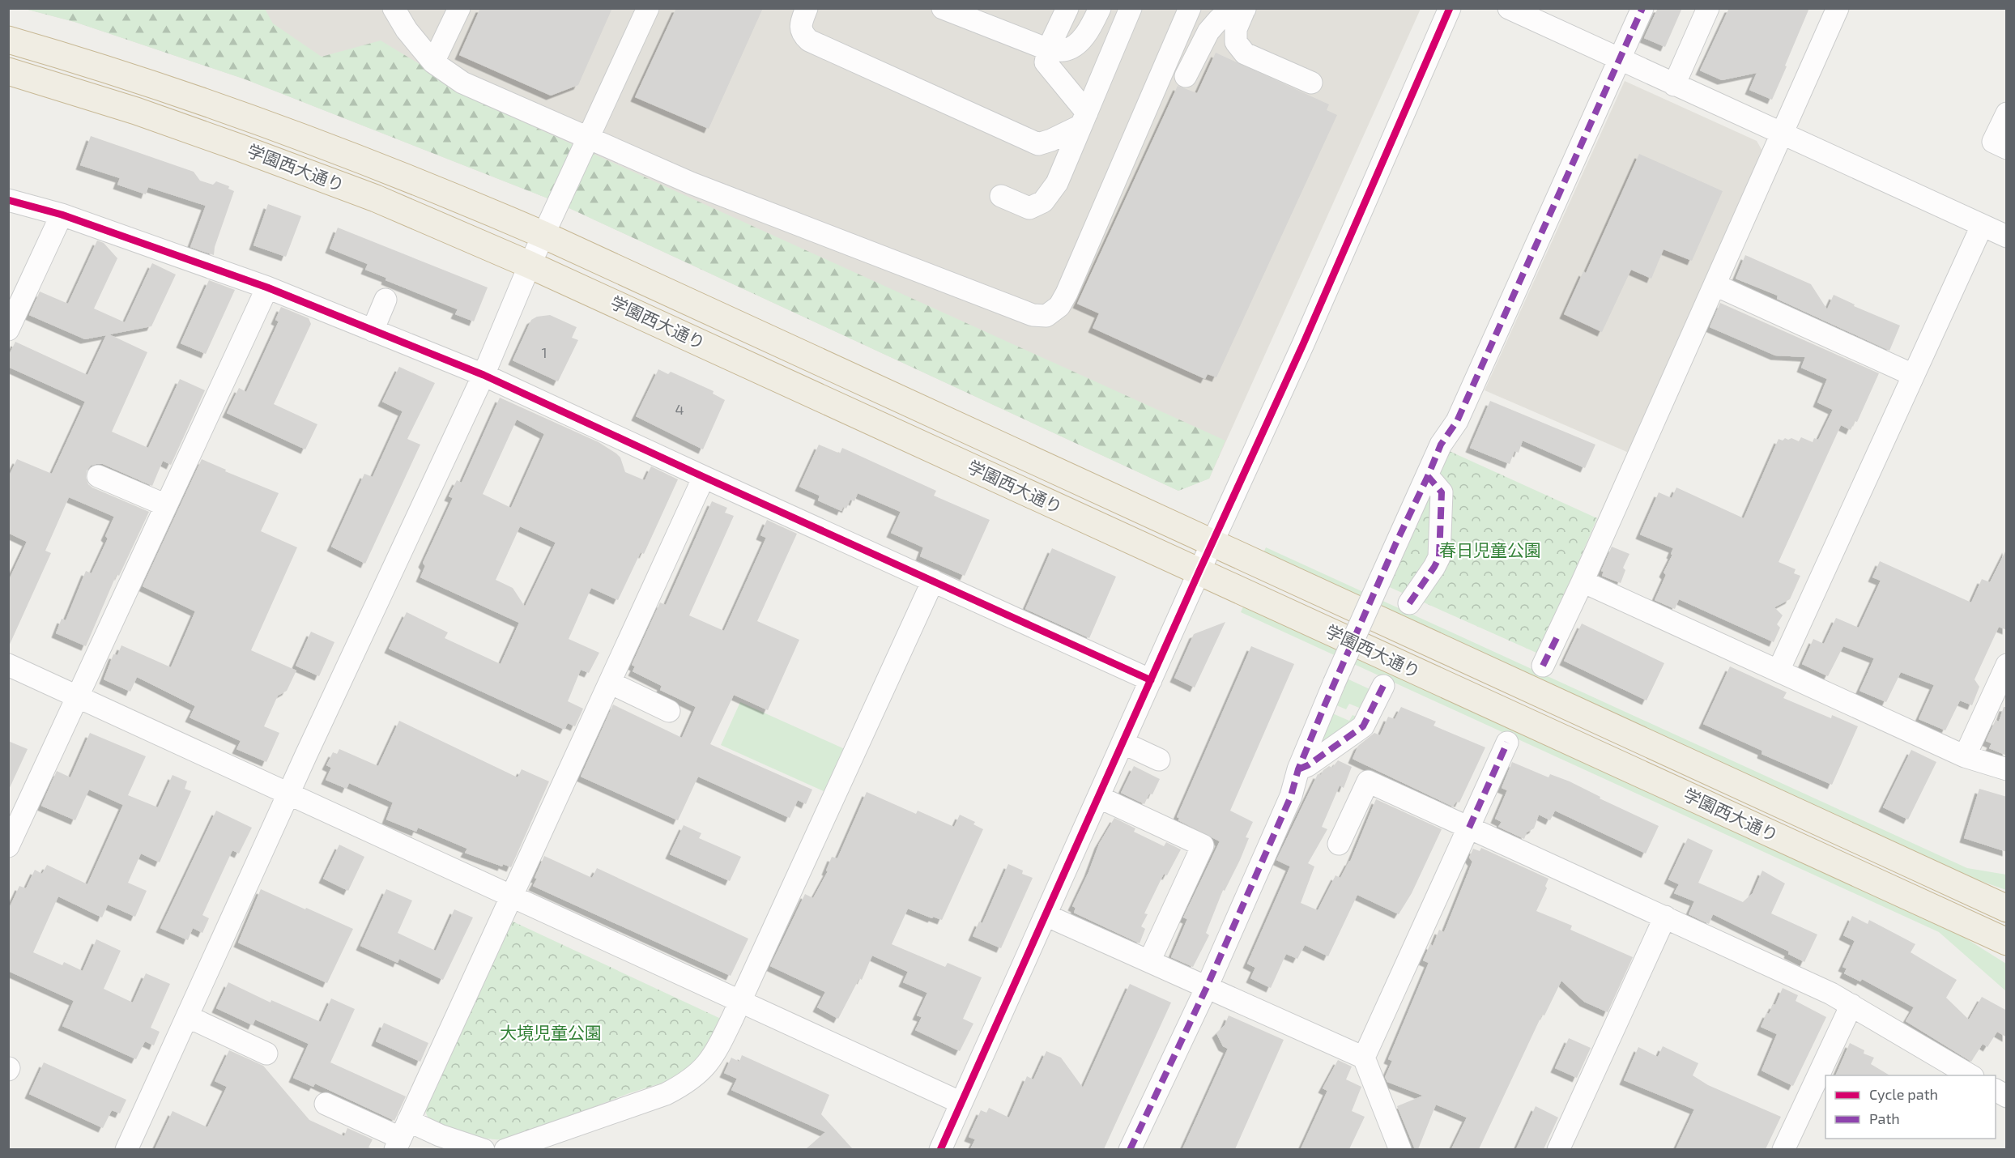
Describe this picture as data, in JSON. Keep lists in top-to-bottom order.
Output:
{
  "streets": {
    "highway": ["学園西大通り"]
  },
  "parks": ["春日児童公園", "大境児童公園"],
  "house_numbers": ["1", "4"],
  "legend": ["Cycle path", "Path"]
}
